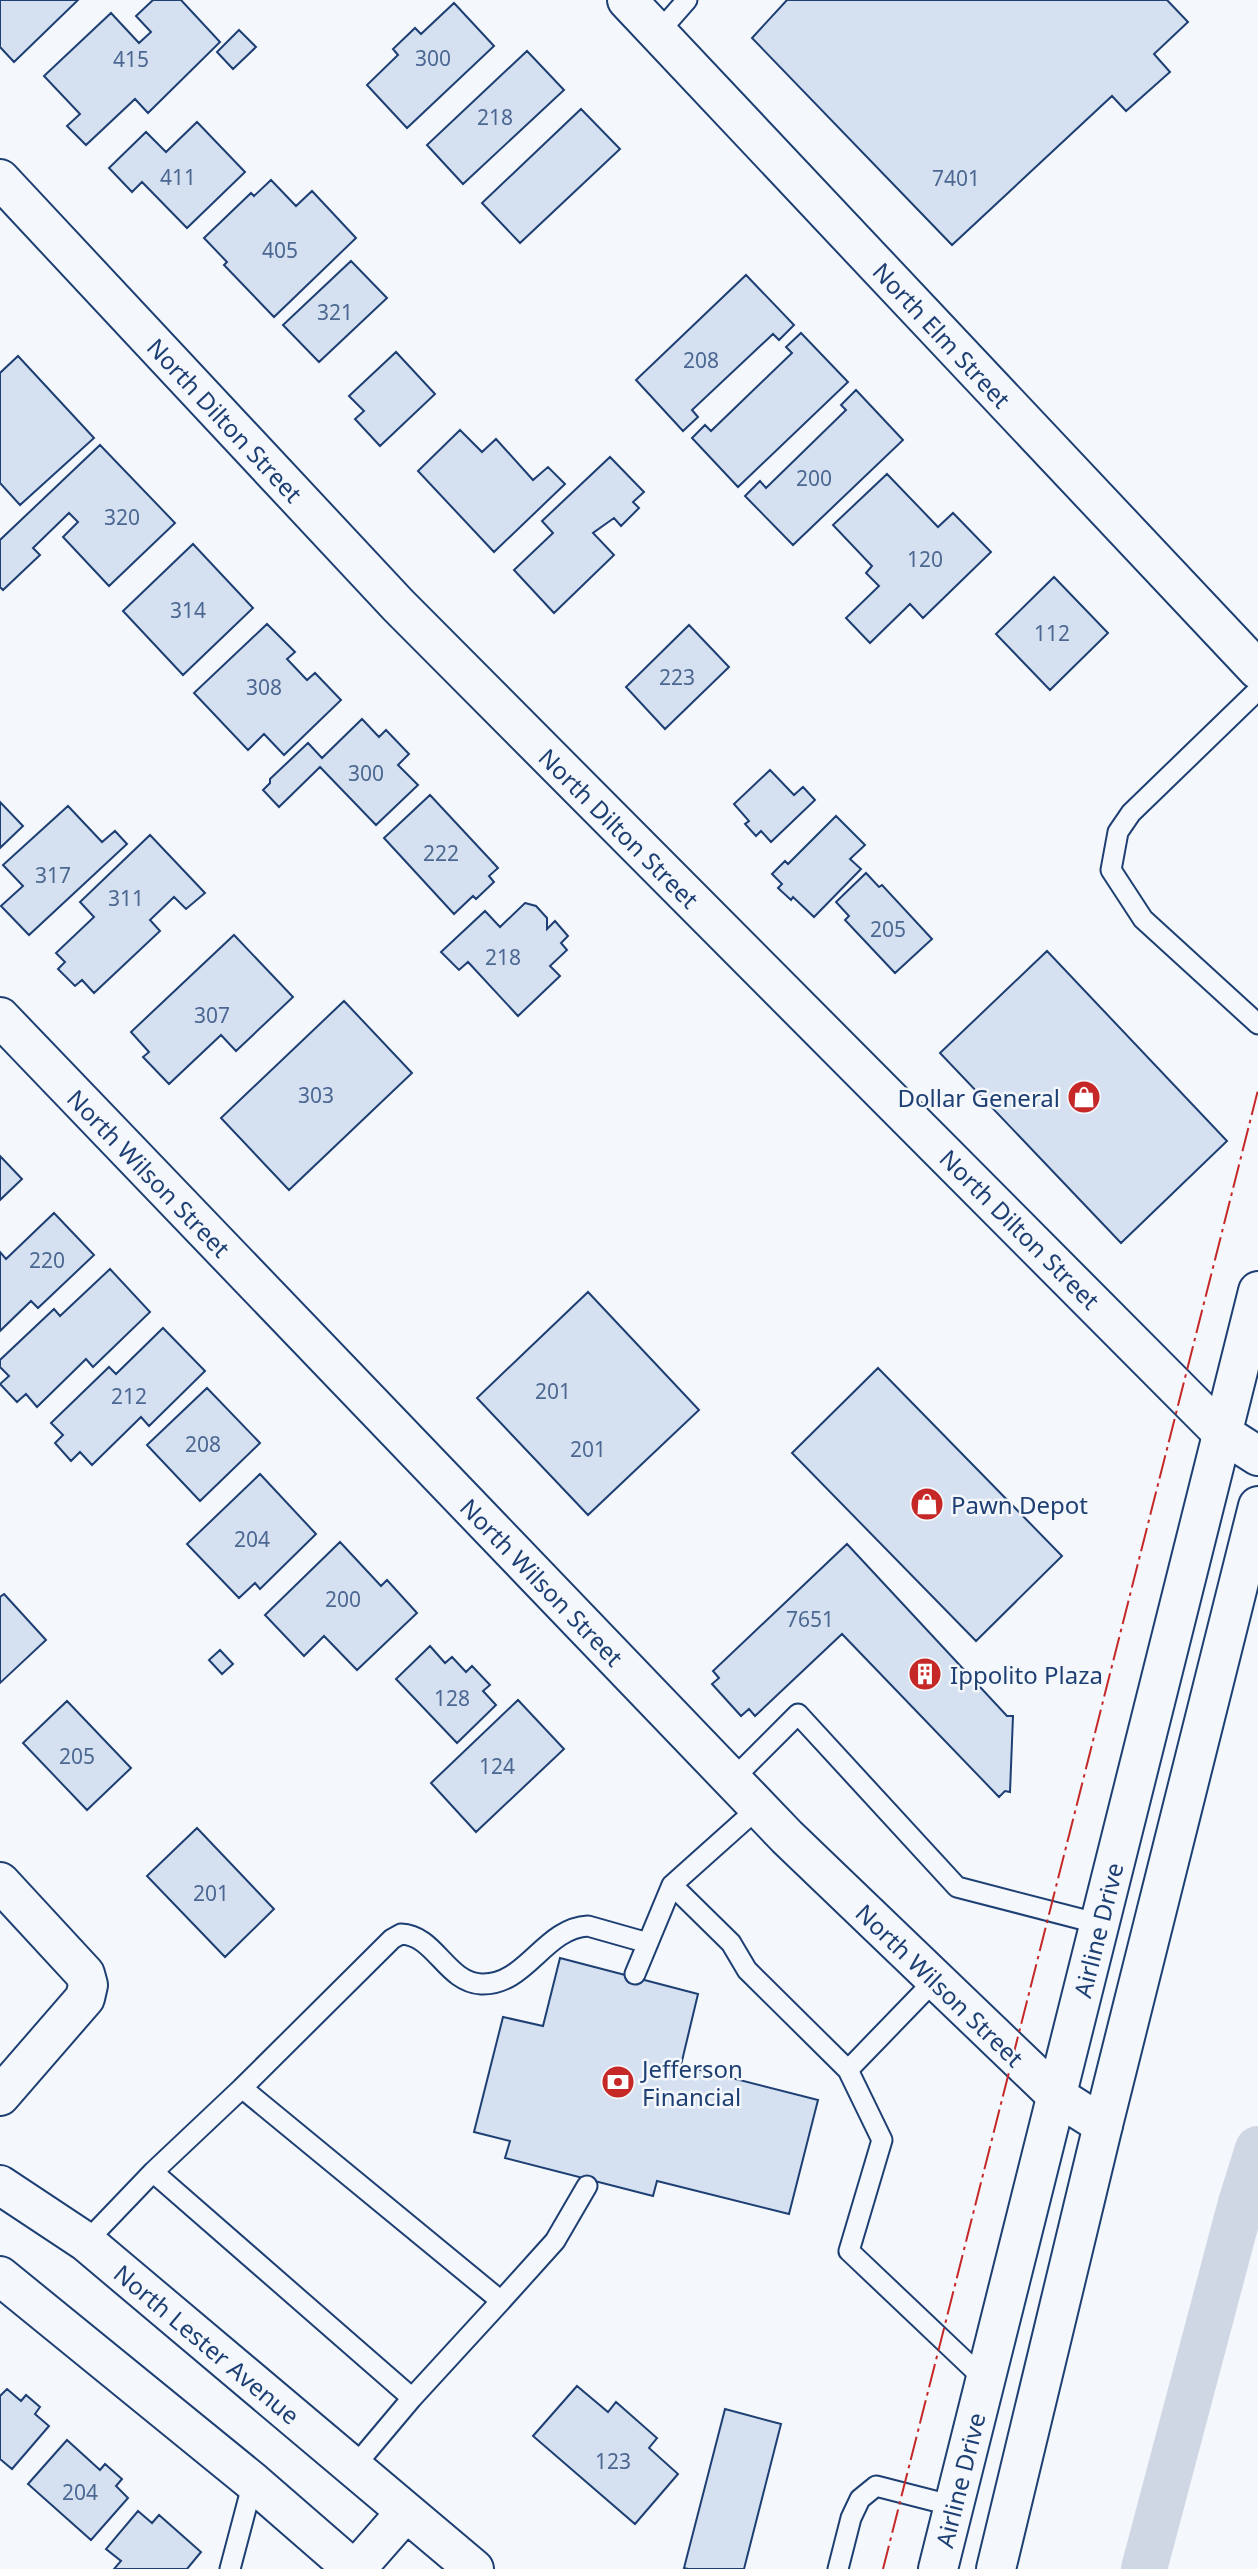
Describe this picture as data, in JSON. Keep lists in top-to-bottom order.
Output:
{
  "streets": {
    "main road": [
      "North Elm Street",
      "North Dilton Street",
      "North Wilson Street",
      "Airline Drive",
      "North Lester Avenue"
    ]
  },
  "crossings": [
    ["North Dilton Street", "Airline Drive"],
    ["North Wilson Street", "Airline Drive"]
  ],
  "places": {
    "shop": ["Dollar General", "Pawn Depot"],
    "building": ["Ippolito Plaza"],
    "bank": ["Jefferson Financial"]
  },
  "house_numbers": [
    "300",
    "415",
    "218",
    "411",
    "7401",
    "405",
    "321",
    "208",
    "200",
    "320",
    "120",
    "314",
    "112",
    "223",
    "308",
    "300",
    "222",
    "317",
    "311",
    "205",
    "218",
    "307",
    "303",
    "220",
    "201",
    "212",
    "208",
    "201",
    "204",
    "200",
    "7651",
    "128",
    "205",
    "124",
    "201",
    "123",
    "204"
  ]
}
